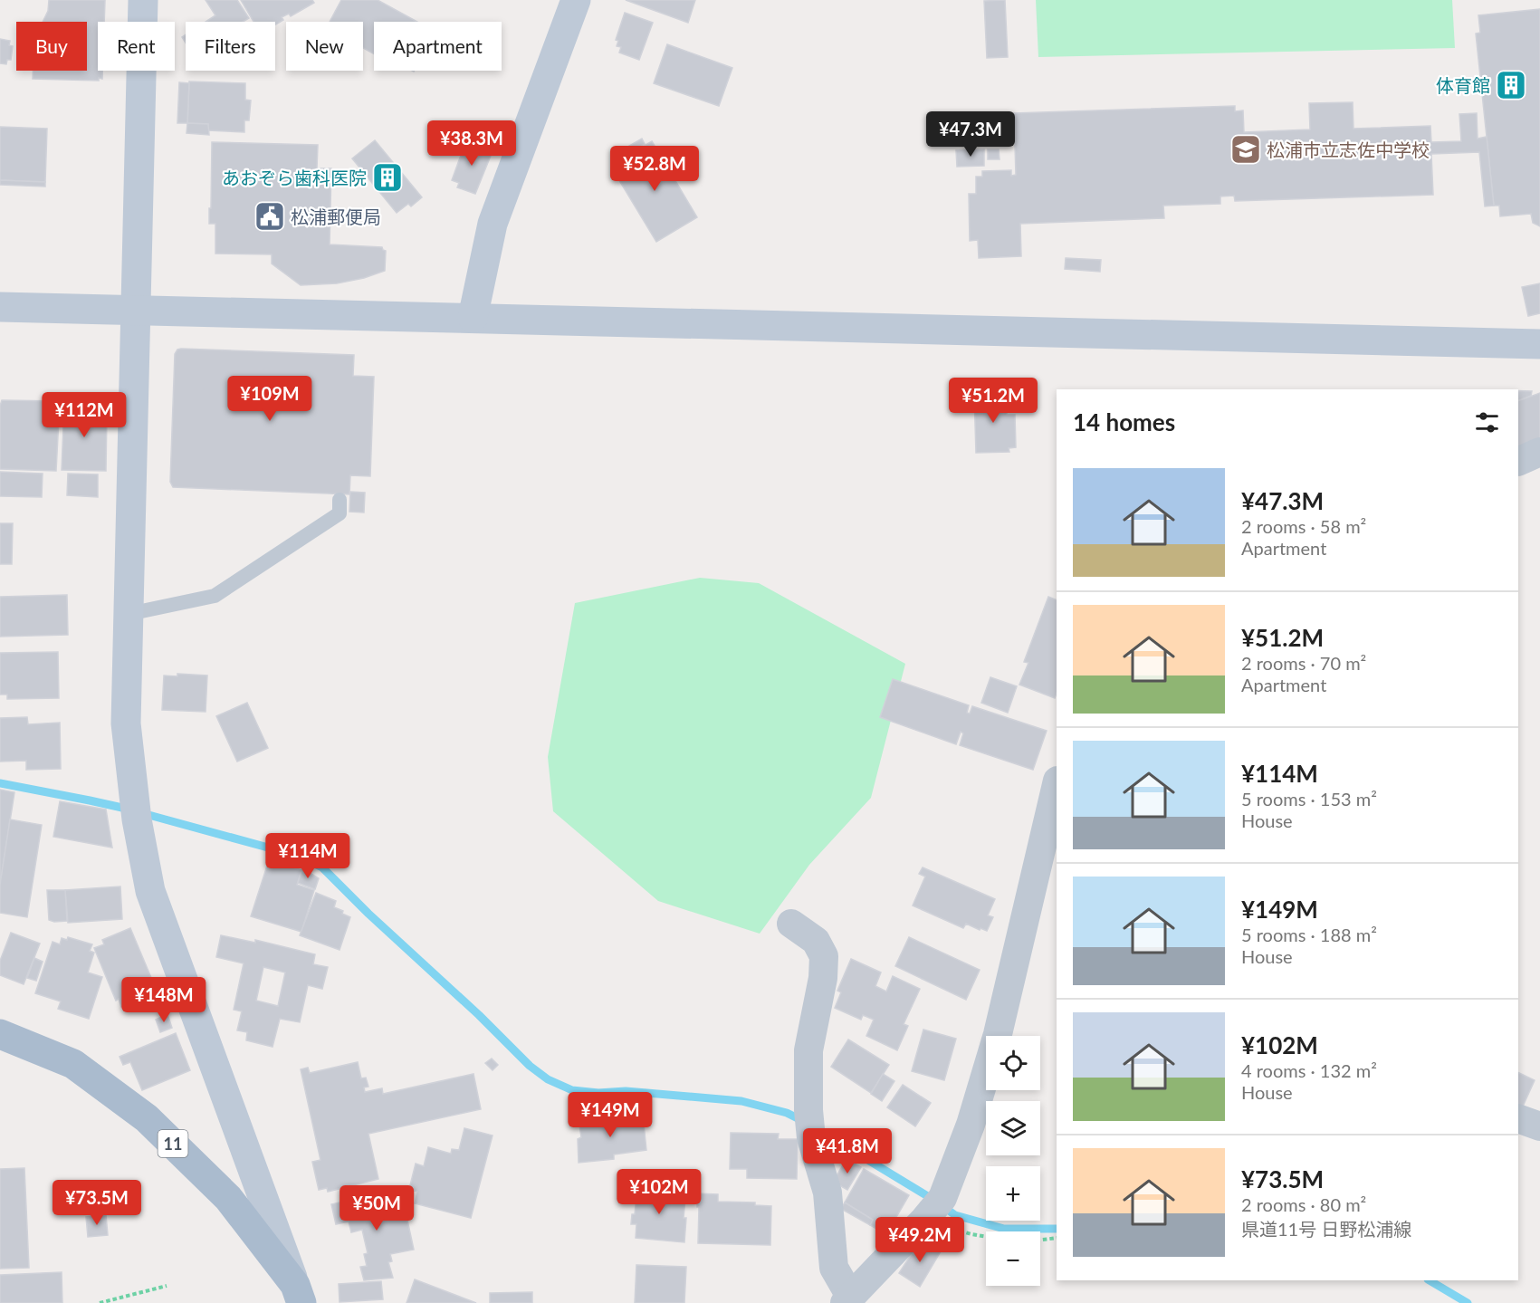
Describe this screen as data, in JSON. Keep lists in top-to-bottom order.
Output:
{
  "streets": {
    "main road": ["11"]
  },
  "places": {
    "building": ["体育館", "あおぞら歯科医院"],
    "school or university": ["松浦市立志佐中学校"],
    "public building": ["松浦郵便局"]
  },
  "page": {
    "chip": [
      "Buy",
      "Rent",
      "Filters",
      "New",
      "Apartment"
    ],
    "price": [
      "¥47.3M",
      "¥38.3M",
      "¥52.8M",
      "¥109M",
      "¥51.2M",
      "¥112M",
      "¥114M",
      "¥148M",
      "¥149M",
      "¥41.8M",
      "¥102M",
      "¥73.5M",
      "¥50M",
      "¥49.2M"
    ],
    "heading": "14 homes",
    "list": [
      {
        "name": "¥47.3M",
        "note": "2 rooms · 58 m² · Apartment"
      },
      {
        "name": "¥51.2M",
        "note": "2 rooms · 70 m² · Apartment"
      },
      {
        "name": "¥114M",
        "note": "5 rooms · 153 m² · House"
      },
      {
        "name": "¥149M",
        "note": "5 rooms · 188 m² · House"
      },
      {
        "name": "¥102M",
        "note": "4 rooms · 132 m² · House"
      },
      {
        "name": "¥73.5M",
        "note": "2 rooms · 80 m² · 県道11号 日野松浦線"
      }
    ],
    "map_buttons": ["+", "−"]
  }
}
